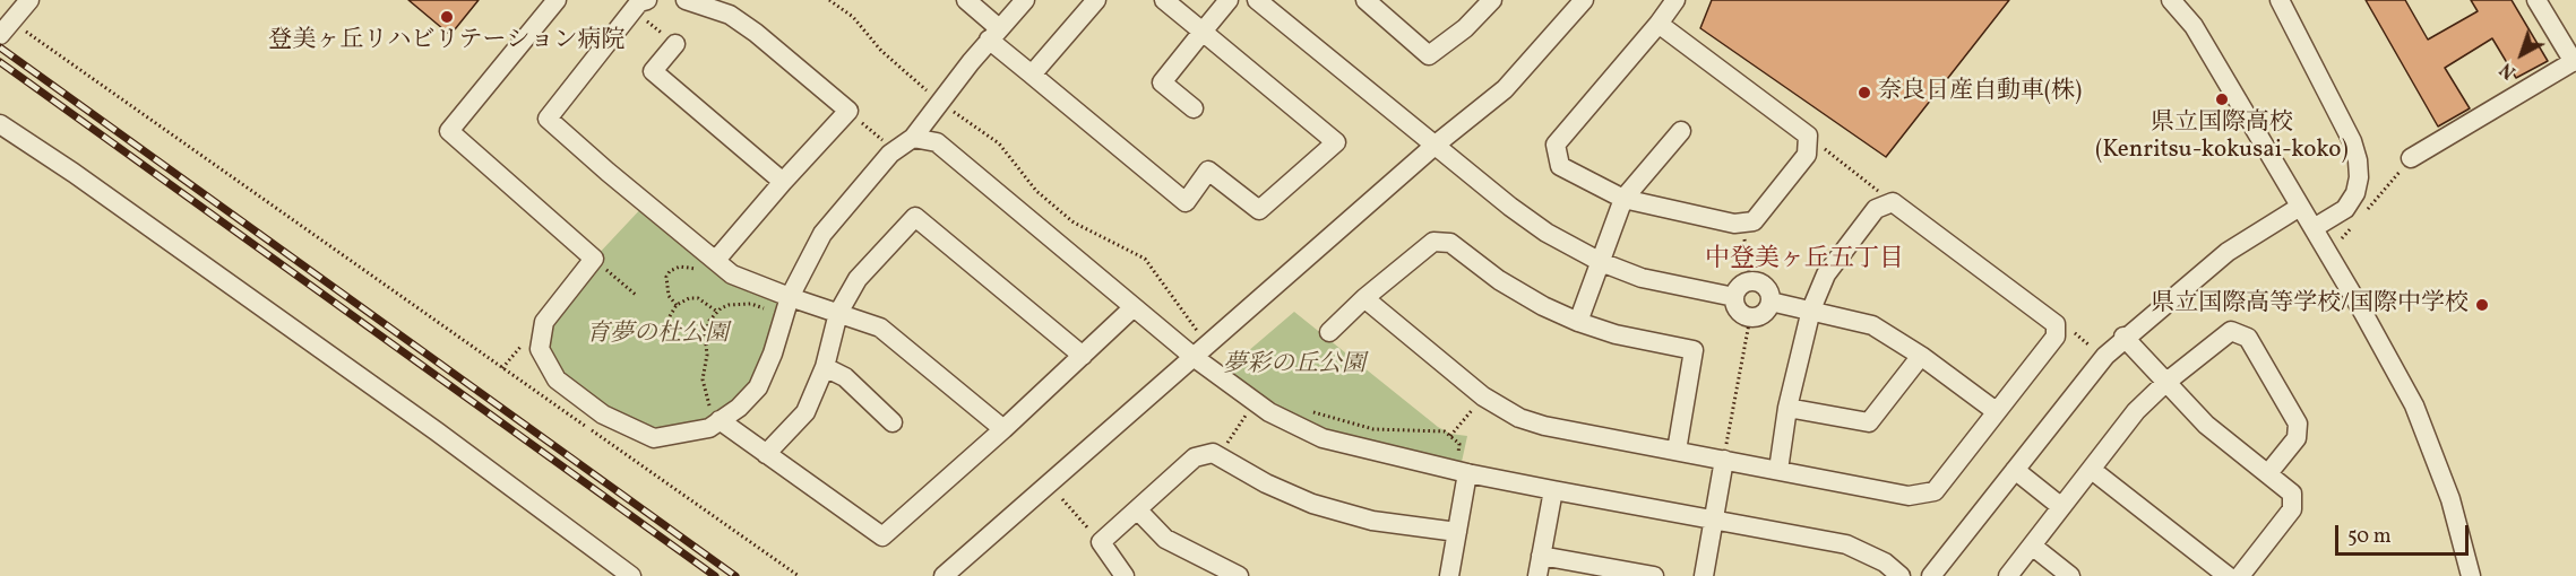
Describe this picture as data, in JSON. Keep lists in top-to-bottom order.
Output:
{
  "districts": ["中登美ヶ丘五丁目"],
  "parks": ["育夢の杜公園", "夢彩の丘公園"],
  "places": [
    "登美ヶ丘リハビリテーション病院",
    "奈良日産自動車(株)",
    "県立国際高校 (Kenritsu-kokusai-koko)",
    "県立国際高等学校/国際中学校"
  ],
  "scale_bar": "50 m",
  "north": "bottom left"
}
